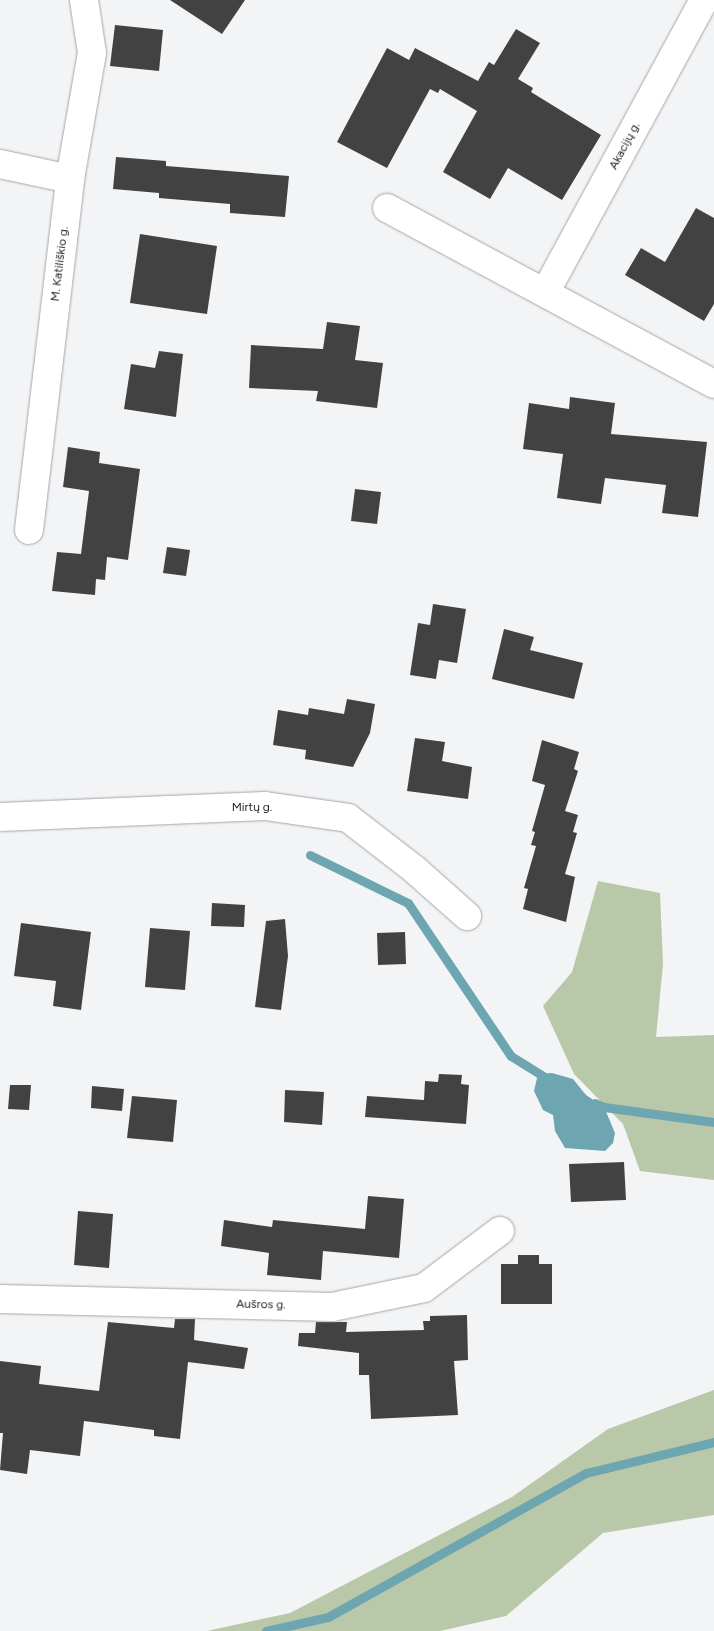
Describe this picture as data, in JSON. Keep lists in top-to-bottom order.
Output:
{
  "streets": {
    "street": [
      "Akacijų g.",
      "M. Katiliškio g.",
      "Mirtų g.",
      "Aušros g."
    ]
  }
}
